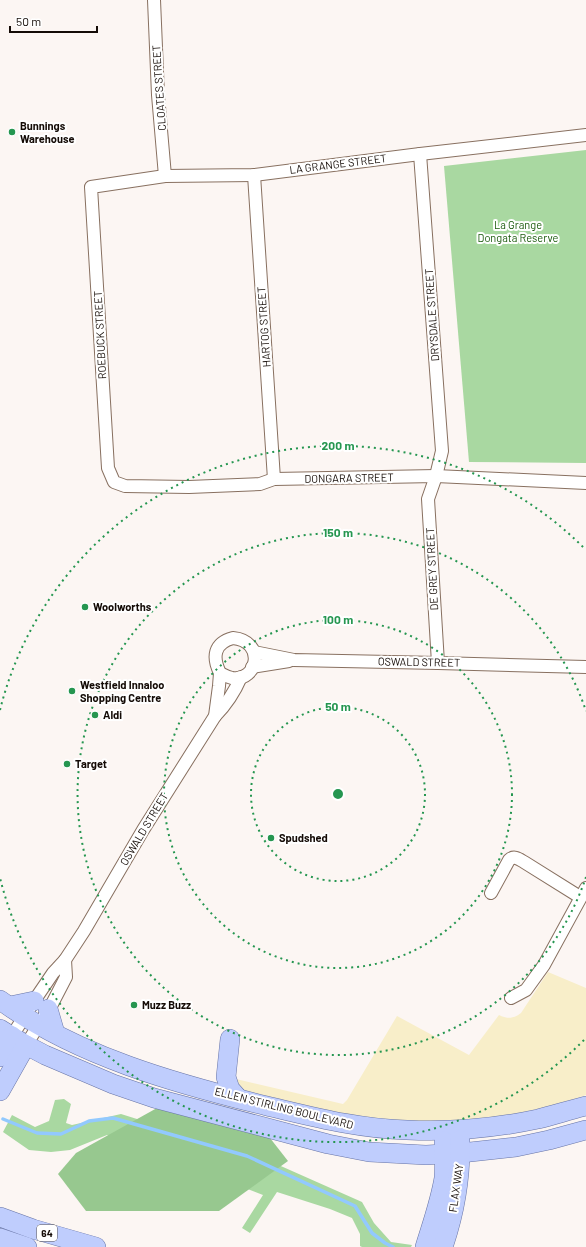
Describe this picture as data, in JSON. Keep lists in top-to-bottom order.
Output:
{
  "streets": {
    "main road": [
      "OSWALD STREET",
      "ELLEN STIRLING BOULEVARD",
      "FLAX WAY",
      "64"
    ],
    "street": [
      "CLOATES STREET",
      "LA GRANGE STREET",
      "DRYSDALE STREET",
      "HARTOG STREET",
      "ROEBUCK STREET",
      "DONGARA STREET",
      "DE GREY STREET"
    ]
  },
  "crossings": [
    ["CLOATES STREET", "LA GRANGE STREET"],
    ["LA GRANGE STREET", "DRYSDALE STREET"],
    ["LA GRANGE STREET", "HARTOG STREET"],
    ["LA GRANGE STREET", "ROEBUCK STREET"],
    ["DRYSDALE STREET", "DONGARA STREET"],
    ["DRYSDALE STREET", "DE GREY STREET"],
    ["HARTOG STREET", "DONGARA STREET"],
    ["ROEBUCK STREET", "DONGARA STREET"],
    ["DONGARA STREET", "DE GREY STREET"],
    ["DE GREY STREET", "OSWALD STREET"],
    ["OSWALD STREET", "ELLEN STIRLING BOULEVARD"],
    ["ELLEN STIRLING BOULEVARD", "FLAX WAY"]
  ],
  "parks": ["La Grange Dongata Reserve"],
  "places": [
    "Bunnings Warehouse",
    "Woolworths",
    "Westfield Innaloo Shopping Centre",
    "Aldi",
    "Target",
    "Spudshed",
    "Muzz Buzz"
  ],
  "scale_bar": "50 m",
  "rings": [
    "200 m",
    "150 m",
    "100 m",
    "50 m"
  ]
}
